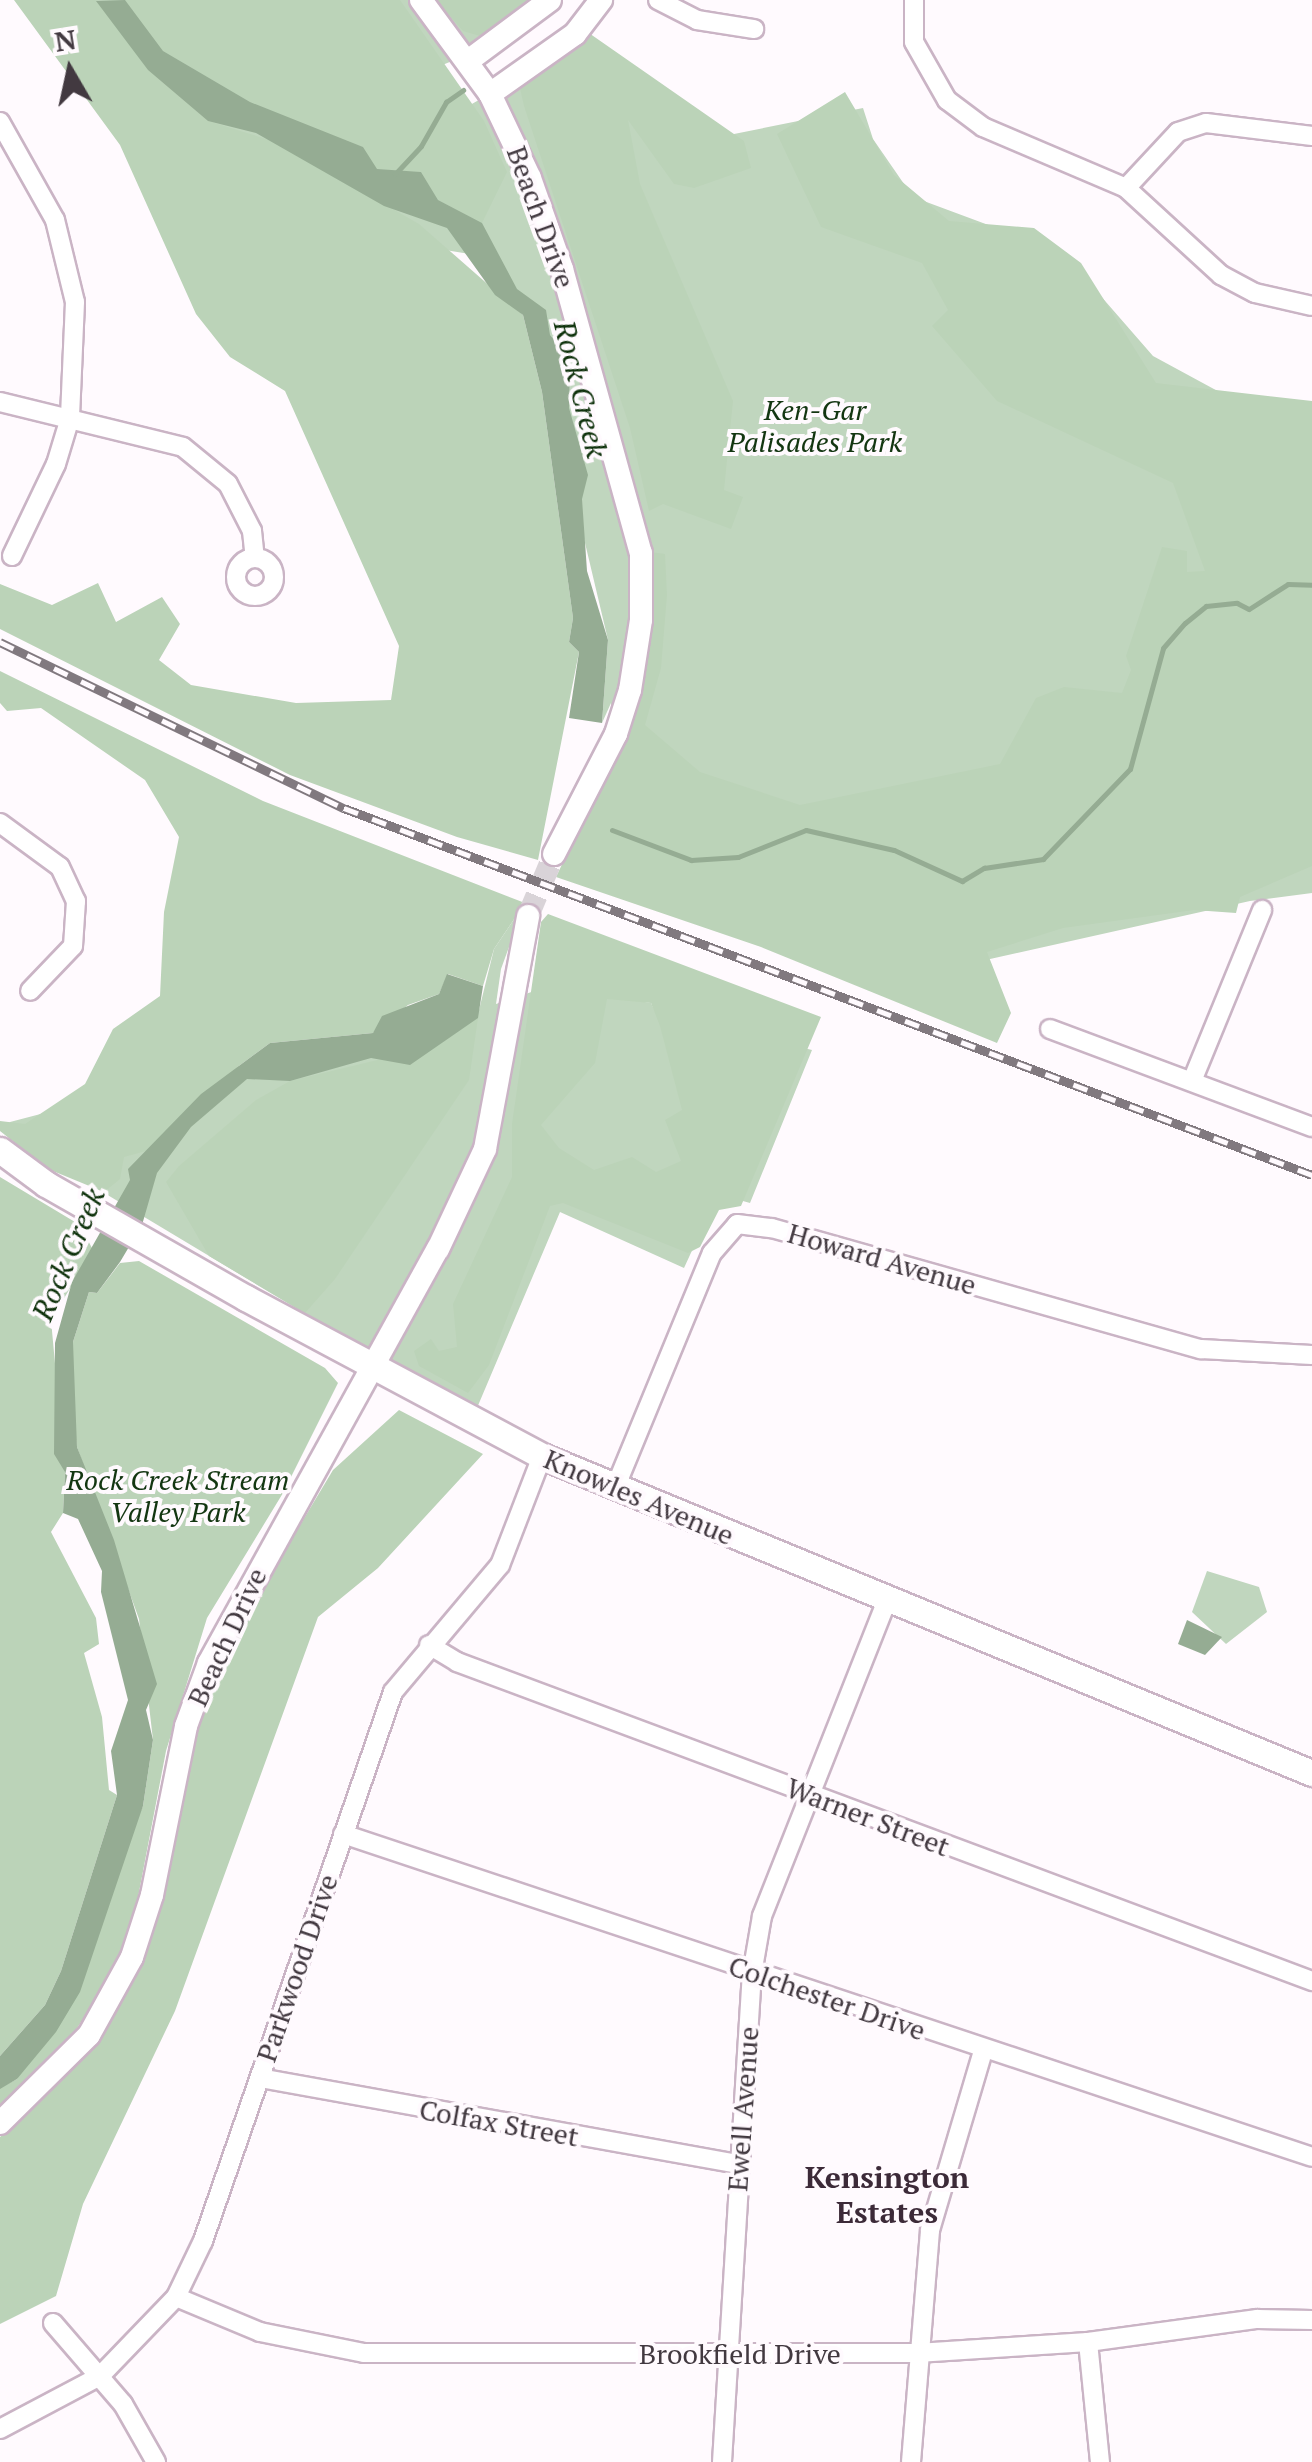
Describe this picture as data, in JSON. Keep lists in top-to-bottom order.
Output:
{
  "streets": {
    "main road": ["Knowles Avenue"],
    "street": [
      "Beach Drive",
      "Howard Avenue",
      "Warner Street",
      "Parkwood Drive",
      "Colchester Drive",
      "Ewell Avenue",
      "Colfax Street",
      "Brookfield Drive"
    ]
  },
  "crossings": [
    ["Beach Drive", "Knowles Avenue"],
    ["Howard Avenue", "Knowles Avenue"],
    ["Knowles Avenue", "Parkwood Drive"],
    ["Knowles Avenue", "Ewell Avenue"],
    ["Warner Street", "Parkwood Drive"],
    ["Warner Street", "Ewell Avenue"],
    ["Parkwood Drive", "Colchester Drive"],
    ["Parkwood Drive", "Colfax Street"],
    ["Parkwood Drive", "Brookfield Drive"],
    ["Colchester Drive", "Ewell Avenue"],
    ["Ewell Avenue", "Colfax Street"],
    ["Ewell Avenue", "Brookfield Drive"]
  ],
  "districts": ["Kensington Estates"],
  "water": ["Rock Creek"],
  "parks": ["Ken-Gar Palisades Park", "Rock Creek Stream Valley Park"],
  "north": "top"
}
